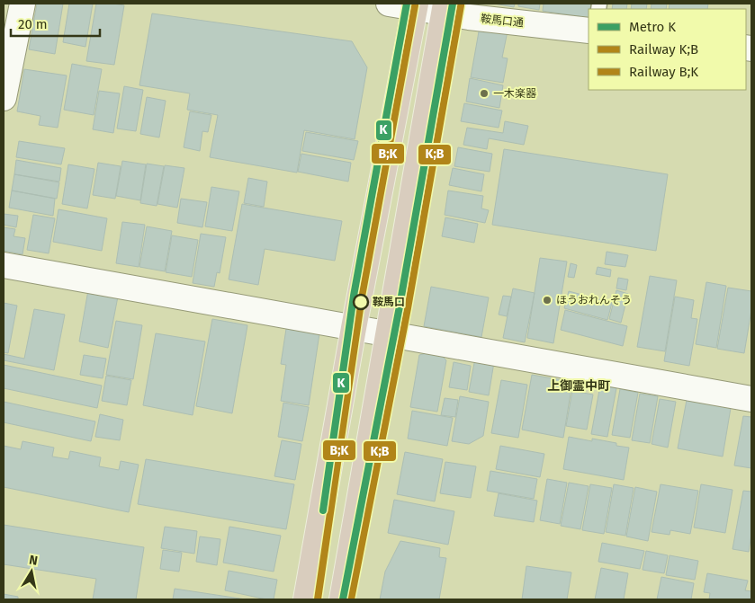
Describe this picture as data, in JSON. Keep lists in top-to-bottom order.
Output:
{
  "streets": {
    "street": ["鞍馬口通"]
  },
  "districts": ["上御霊中町"],
  "places": ["一木楽器", "ほうおれんそう", "鞍馬口"],
  "lines": ["metro line K", "rail line K;B", "rail line B;K"],
  "legend": ["Metro K", "Railway K;B", "Railway B;K"],
  "scale_bar": "20 m",
  "north": "top"
}
